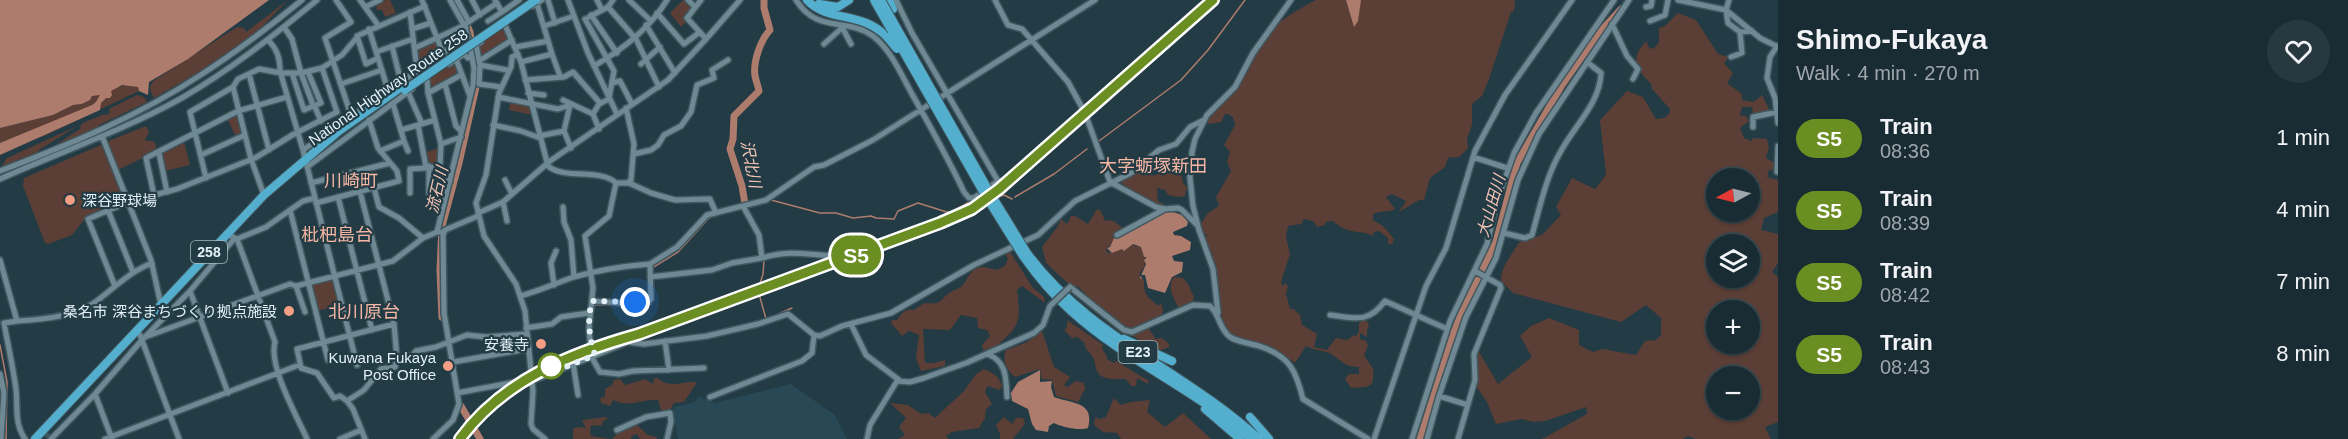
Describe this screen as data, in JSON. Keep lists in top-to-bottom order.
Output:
{
  "streets": {
    "highway": ["National Highway Route 258", "258", "E23"]
  },
  "districts": [
    "大字蛎塚新田",
    "川崎町",
    "枇杷島台",
    "北川原台"
  ],
  "water": ["沢北川", "流石川", "大山田川"],
  "places": [
    "深谷野球場",
    "桑名市 深谷まちづくり拠点施設",
    "安養寺",
    "Kuwana Fukaya Post Office"
  ],
  "north": "left",
  "page": {
    "on_map": "S5",
    "heading": ["Shimo-Fukaya", "Walk · 4 min · 270 m"],
    "list": [
      {
        "mark": "S5",
        "name": "Train",
        "note": "08:36",
        "value": "1 min"
      },
      {
        "mark": "S5",
        "name": "Train",
        "note": "08:39",
        "value": "4 min"
      },
      {
        "mark": "S5",
        "name": "Train",
        "note": "08:42",
        "value": "7 min"
      },
      {
        "mark": "S5",
        "name": "Train",
        "note": "08:43",
        "value": "8 min"
      }
    ],
    "map_buttons": ["+", "−"]
  }
}
